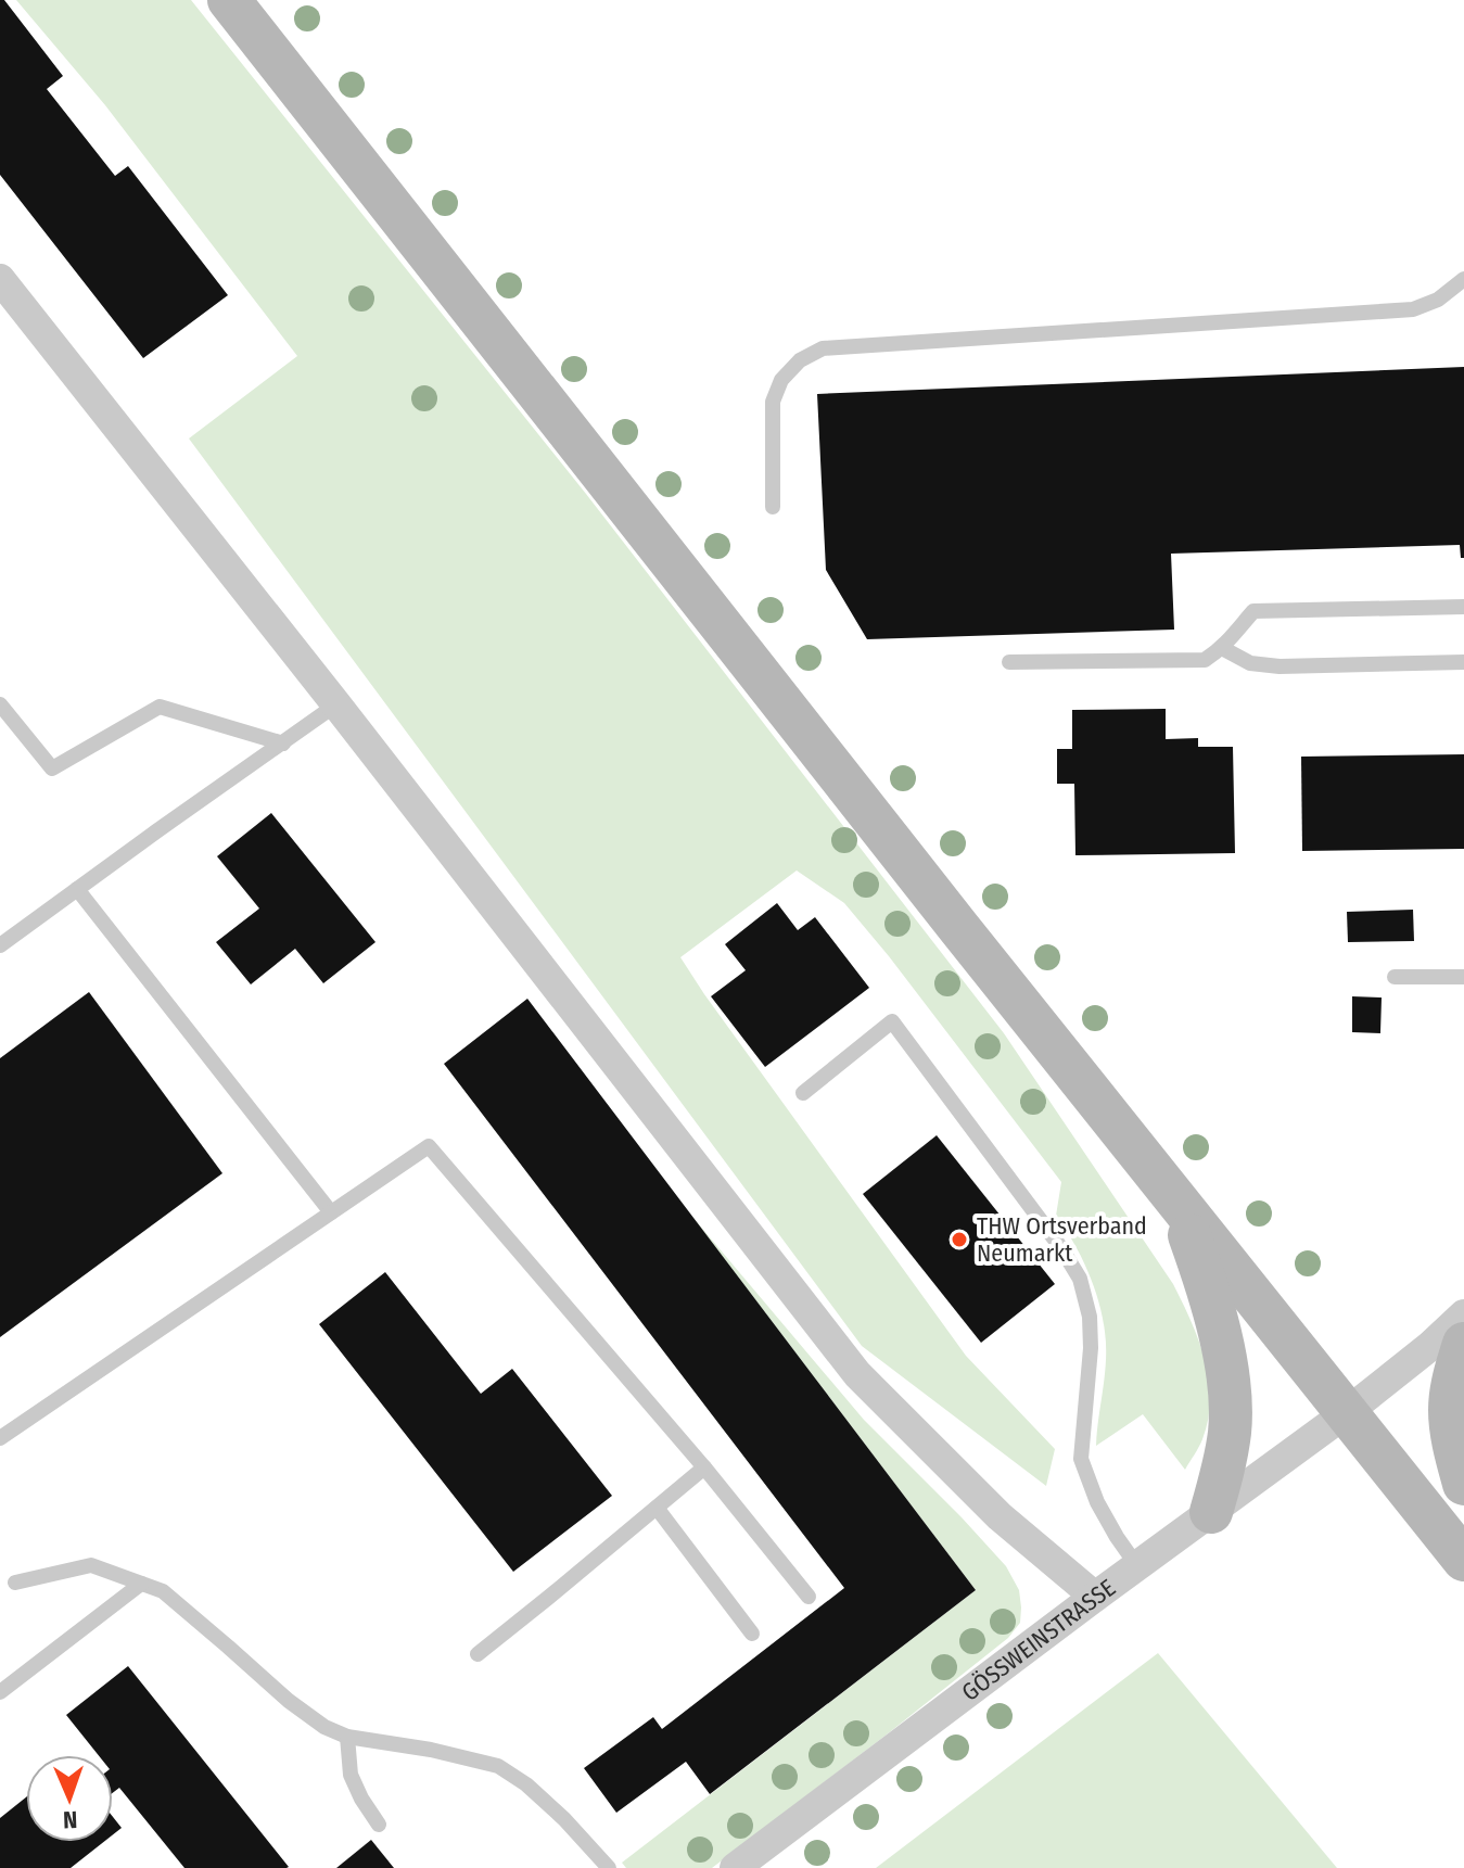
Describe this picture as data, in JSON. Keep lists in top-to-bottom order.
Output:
{
  "streets": {
    "street": ["GÖSSWEINSTRASSE"]
  },
  "places": ["THW Ortsverband Neumarkt"],
  "north": "bottom"
}
